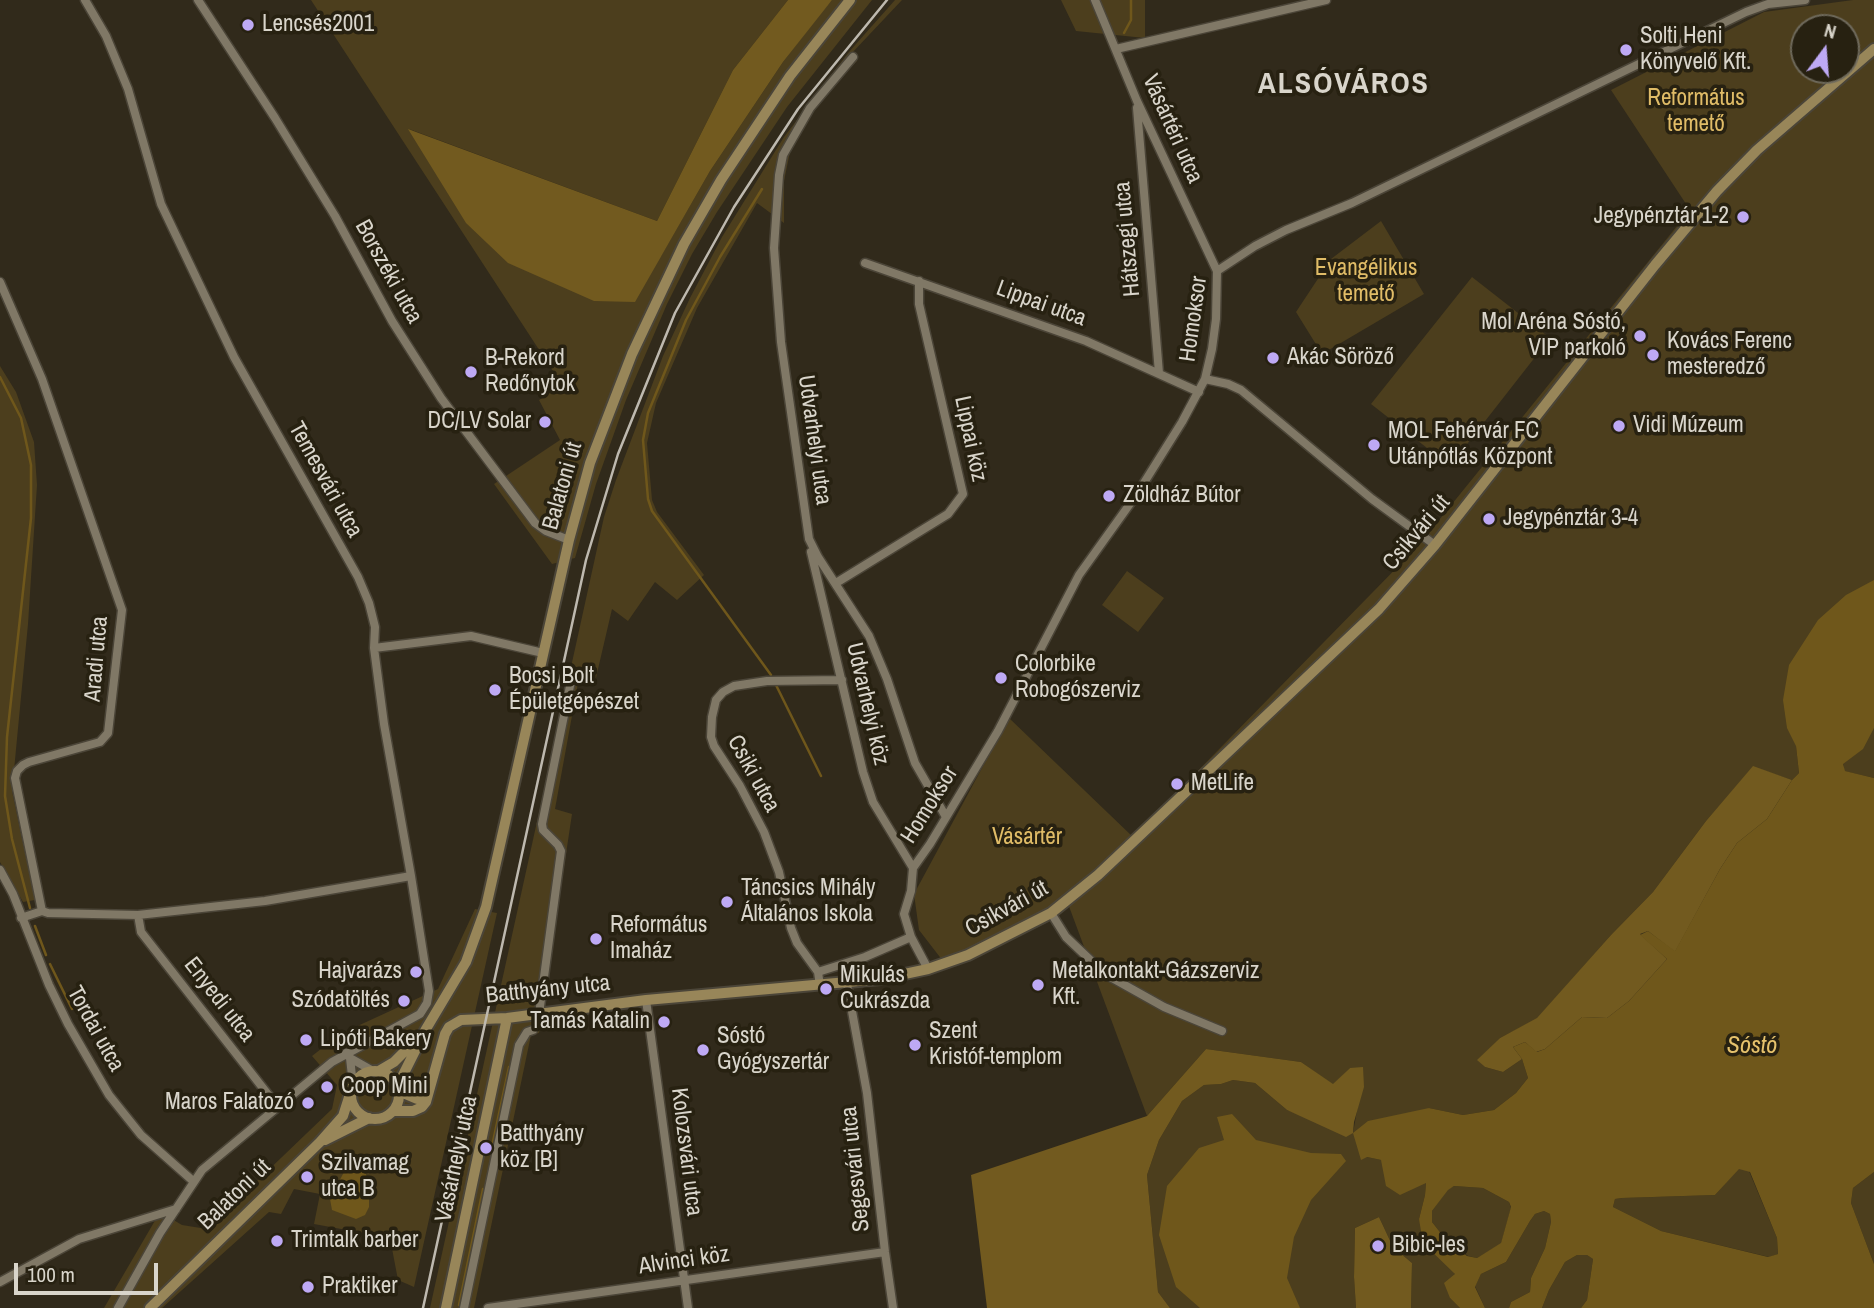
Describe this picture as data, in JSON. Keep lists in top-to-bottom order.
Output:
{
  "streets": {
    "street": [
      "Vásártéri utca",
      "Hátszegi utca",
      "Borszéki utca",
      "Lippai utca",
      "Homoksor",
      "Lippai köz",
      "Udvarhelyi utca",
      "Temesvári utca",
      "Balatoni út",
      "Csikvári út",
      "Aradi utca",
      "Udvarhelyi köz",
      "Csiki utca",
      "Batthyány utca",
      "Enyedi utca",
      "Tordai utca",
      "Kolozsvári utca",
      "Vásárhelyi utca",
      "Segesvári utca",
      "Alvinci köz"
    ]
  },
  "crossings": [
    ["Vásártéri utca", "Hátszegi utca"],
    ["Vásártéri utca", "Homoksor"],
    ["Hátszegi utca", "Lippai utca"],
    ["Borszéki utca", "Balatoni út"],
    ["Lippai utca", "Homoksor"],
    ["Lippai utca", "Lippai köz"],
    ["Homoksor", "Udvarhelyi utca"],
    ["Homoksor", "Csikvári út"],
    ["Homoksor", "Udvarhelyi köz"],
    ["Homoksor", "Batthyány utca"],
    ["Lippai köz", "Udvarhelyi utca"],
    ["Udvarhelyi utca", "Udvarhelyi köz"],
    ["Balatoni út", "Batthyány utca"],
    ["Csikvári út", "Batthyány utca"],
    ["Udvarhelyi köz", "Csiki utca"],
    ["Csiki utca", "Batthyány utca"],
    ["Batthyány utca", "Kolozsvári utca"],
    ["Batthyány utca", "Vásárhelyi utca"],
    ["Batthyány utca", "Segesvári utca"],
    ["Kolozsvári utca", "Alvinci köz"],
    ["Segesvári utca", "Alvinci köz"]
  ],
  "districts": ["ALSÓVÁROS"],
  "water": ["Sóstó"],
  "parks": ["Református temető", "Evangélikus temető", "Vásártér"],
  "places": [
    "Lencsés2001",
    "Solti Heni Könyvelő Kft.",
    "Jegypénztár 1-2",
    "Mol Aréna Sóstó, VIP parkoló",
    "Kovács Ferenc mesteredző",
    "Akác Söröző",
    "B-Rekord Redőnytok",
    "DC/LV Solar",
    "Vidi Múzeum",
    "MOL Fehérvár FC Utánpótlás Központ",
    "Zöldház Bútor",
    "Jegypénztár 3-4",
    "Colorbike Robogószerviz",
    "Bocsi Bolt Épületgépészet",
    "MetLife",
    "Táncsics Mihály Általános Iskola",
    "Református Imaház",
    "Hajvarázs",
    "Metalkontakt-Gázszerviz Kft.",
    "Mikulás Cukrászda",
    "Szódatöltés",
    "Tamás Katalin",
    "Lipóti Bakery",
    "Szent Kristóf-templom",
    "Sóstó Gyógyszertár",
    "Coop Mini",
    "Maros Falatozó",
    "Batthyány köz [B]",
    "Szilvamag utca B",
    "Trimtalk barber",
    "Bibic-les",
    "Praktiker"
  ],
  "scale_bar": "100 m",
  "north": "top"
}
